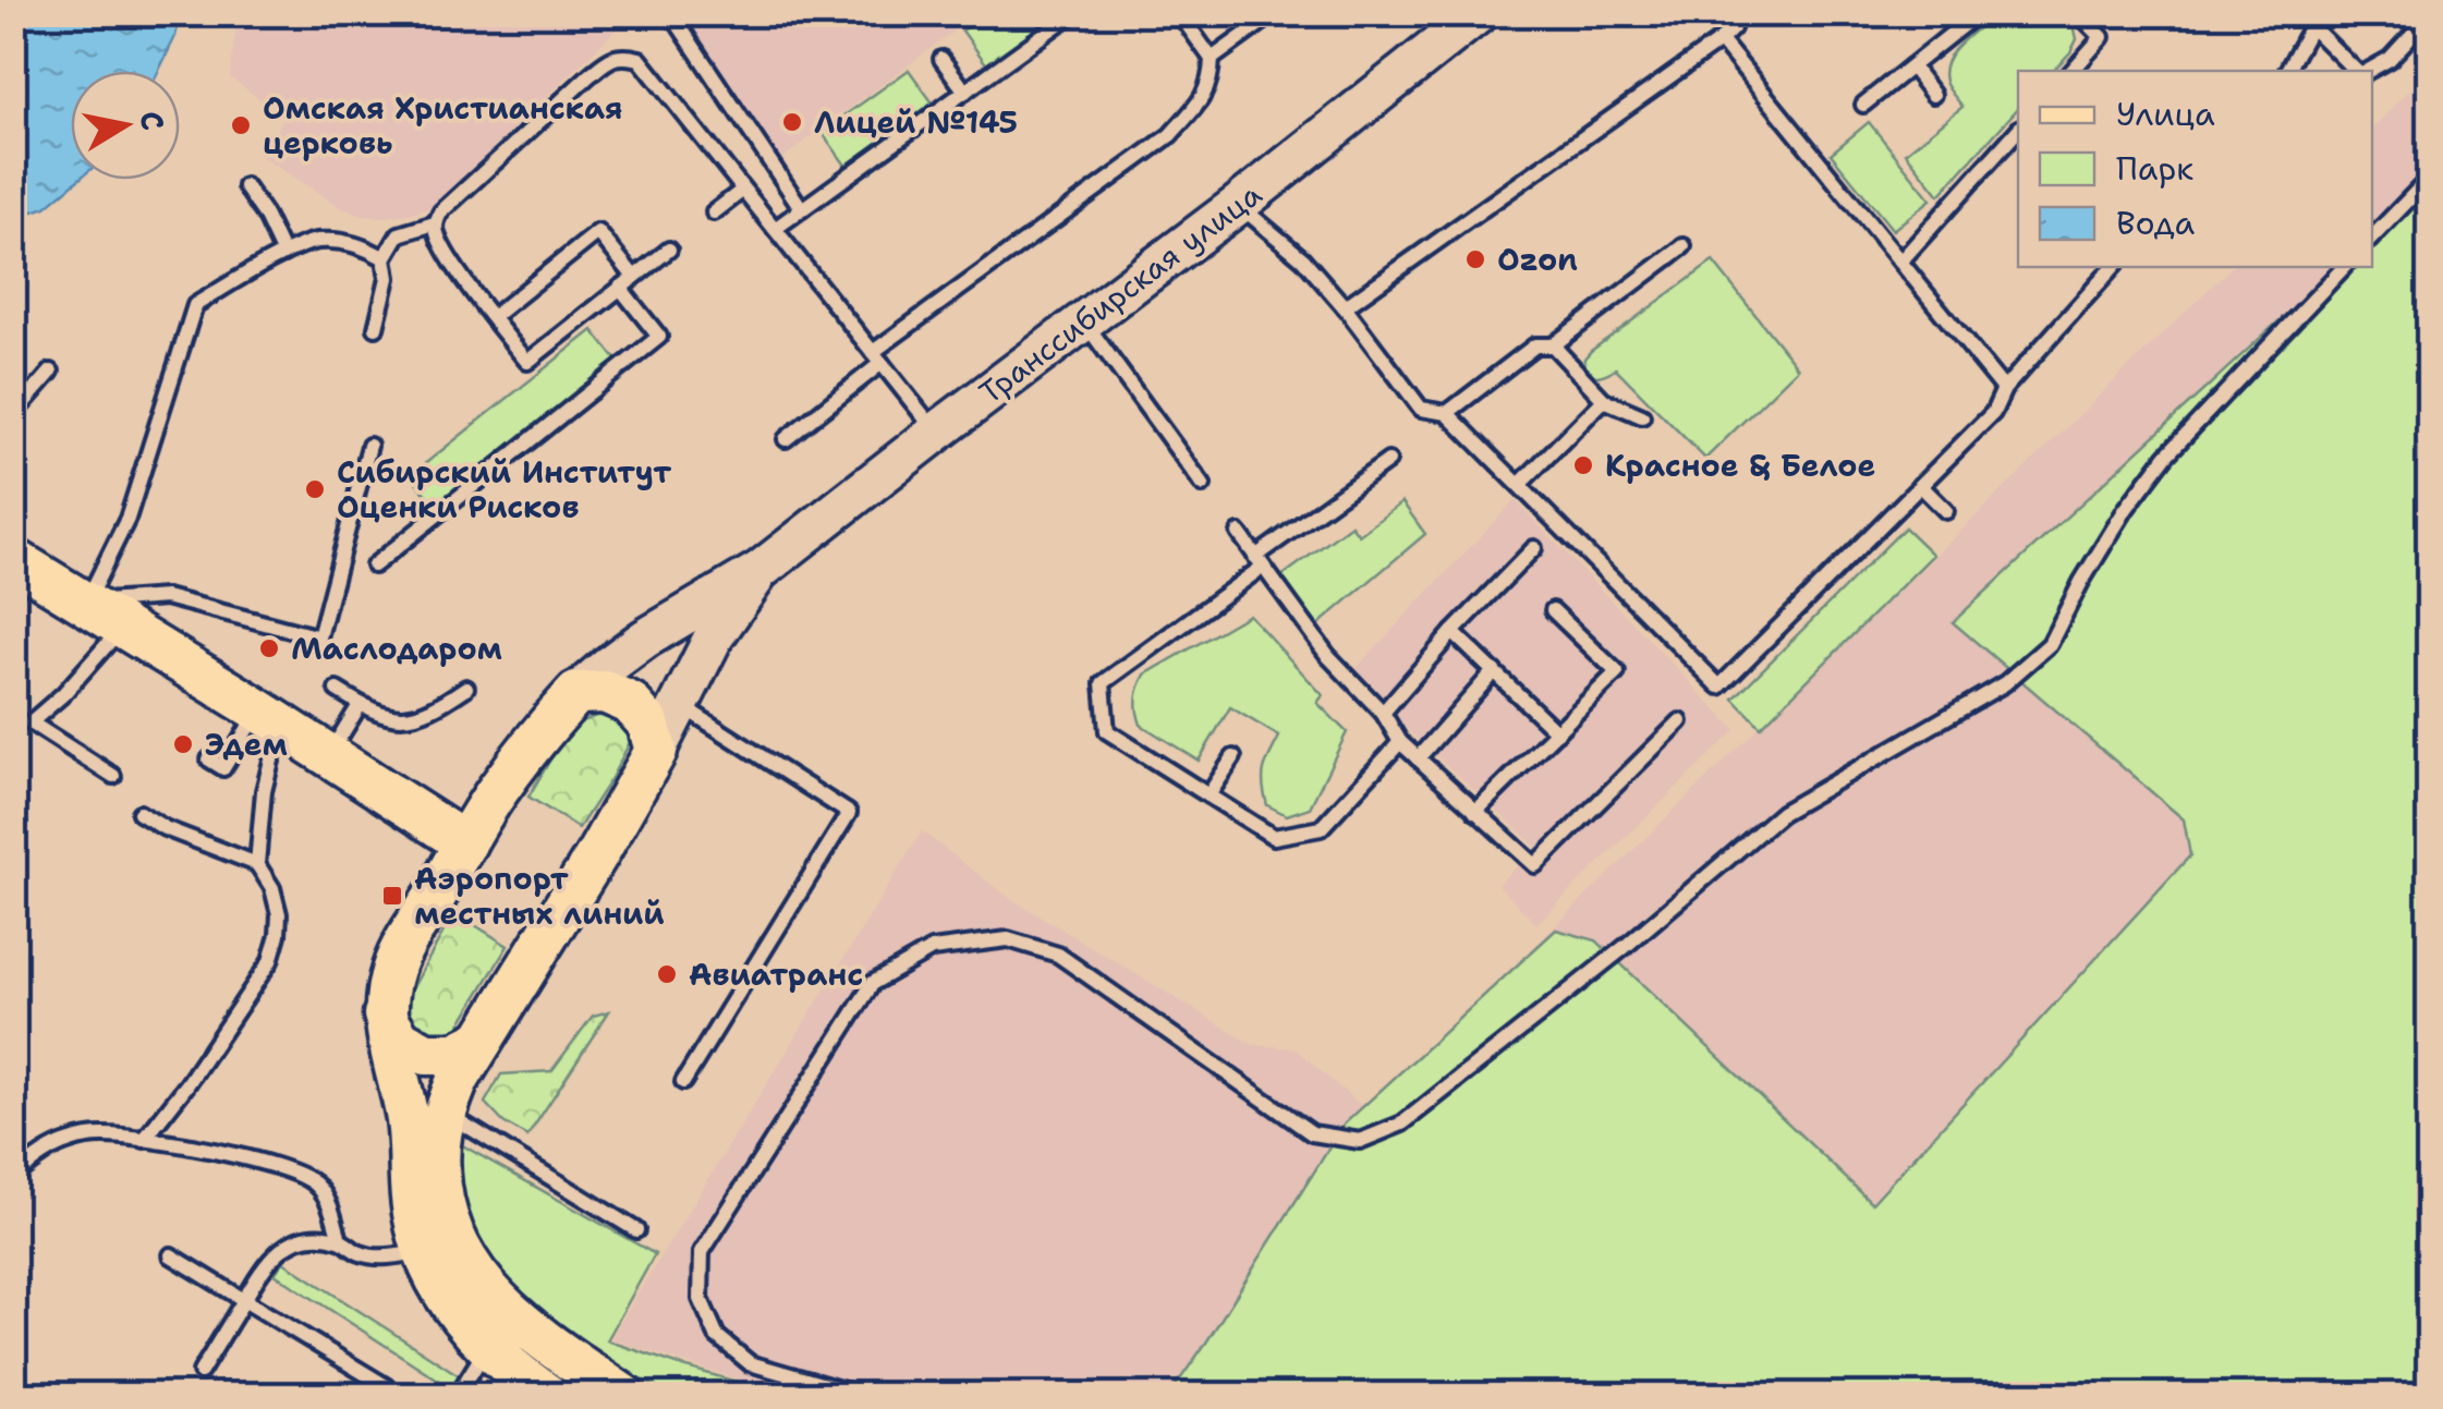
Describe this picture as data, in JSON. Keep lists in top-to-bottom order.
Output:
{
  "streets": {
    "main road": ["Транссибирская улица"]
  },
  "places": {
    "other": [
      "Лицей №145",
      "Омская Христианская церковь",
      "Ozon",
      "Красное & Белое",
      "Сибирский Институт Оценки Рисков",
      "Маслодаром",
      "Эдем",
      "Авиатранс"
    ],
    "transit": ["Аэропорт местных линий"]
  },
  "legend": ["Улица", "Парк", "Вода"],
  "north": "right"
}
